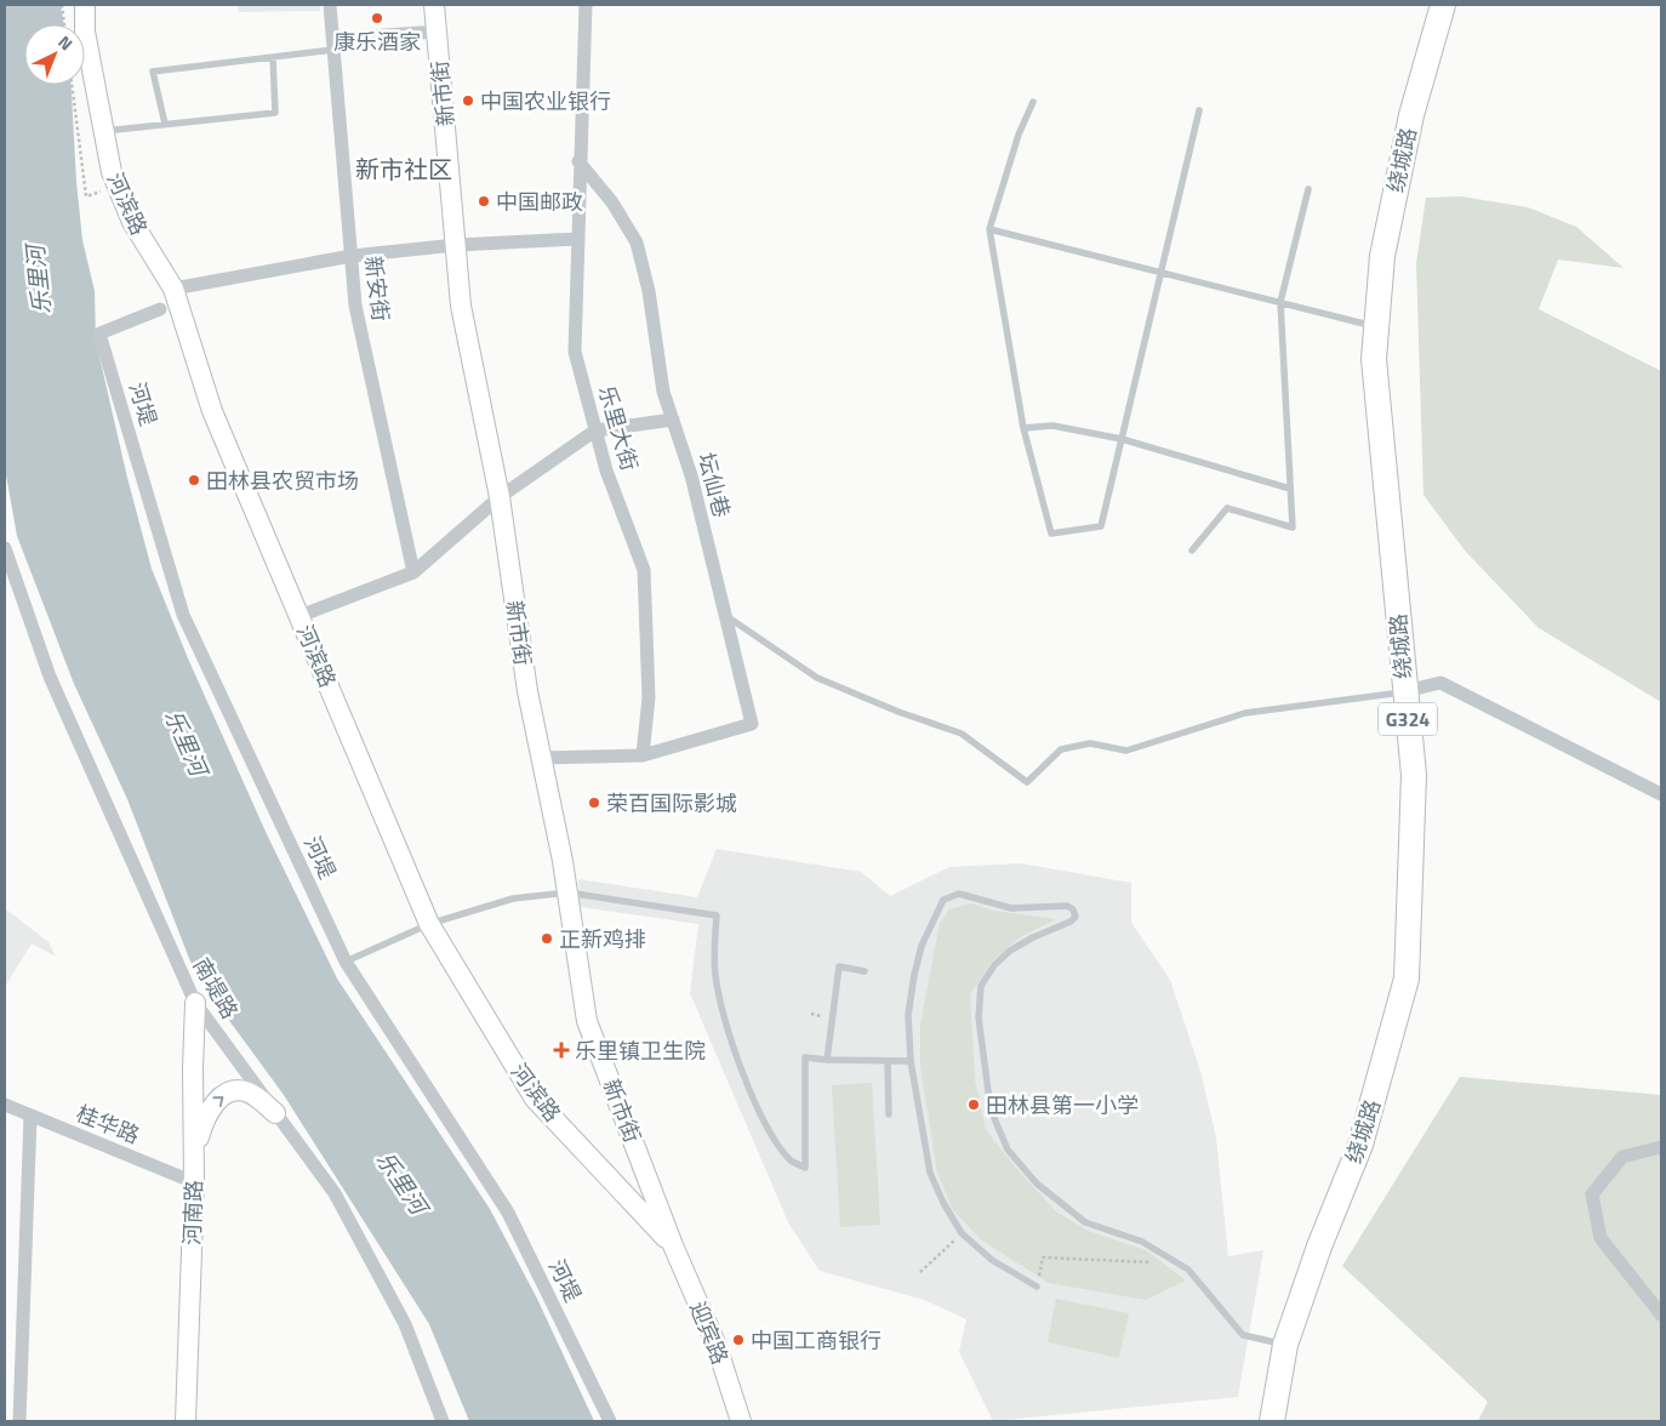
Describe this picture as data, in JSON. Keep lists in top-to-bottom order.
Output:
{
  "streets": {
    "highway": ["绕城路", "G324"],
    "street": [
      "新市街",
      "河滨路",
      "新安街",
      "河堤",
      "乐里大街",
      "坛仙巷",
      "南堤路",
      "桂华路",
      "河南路",
      "迎宾路"
    ]
  },
  "crossings": [
    ["新市街", "河滨路"],
    ["新市街", "迎宾路"],
    ["河滨路", "迎宾路"],
    ["乐里大街", "坛仙巷"],
    ["南堤路", "河南路"],
    ["桂华路", "河南路"]
  ],
  "districts": ["新市社区"],
  "water": ["乐里河"],
  "places": {
    "other": [
      "康乐酒家",
      "中国农业银行",
      "中国邮政",
      "田林县农贸市场",
      "荣百国际影城",
      "正新鸡排",
      "田林县第一小学",
      "中国工商银行"
    ],
    "health": ["乐里镇卫生院"]
  },
  "north": "top right"
}
